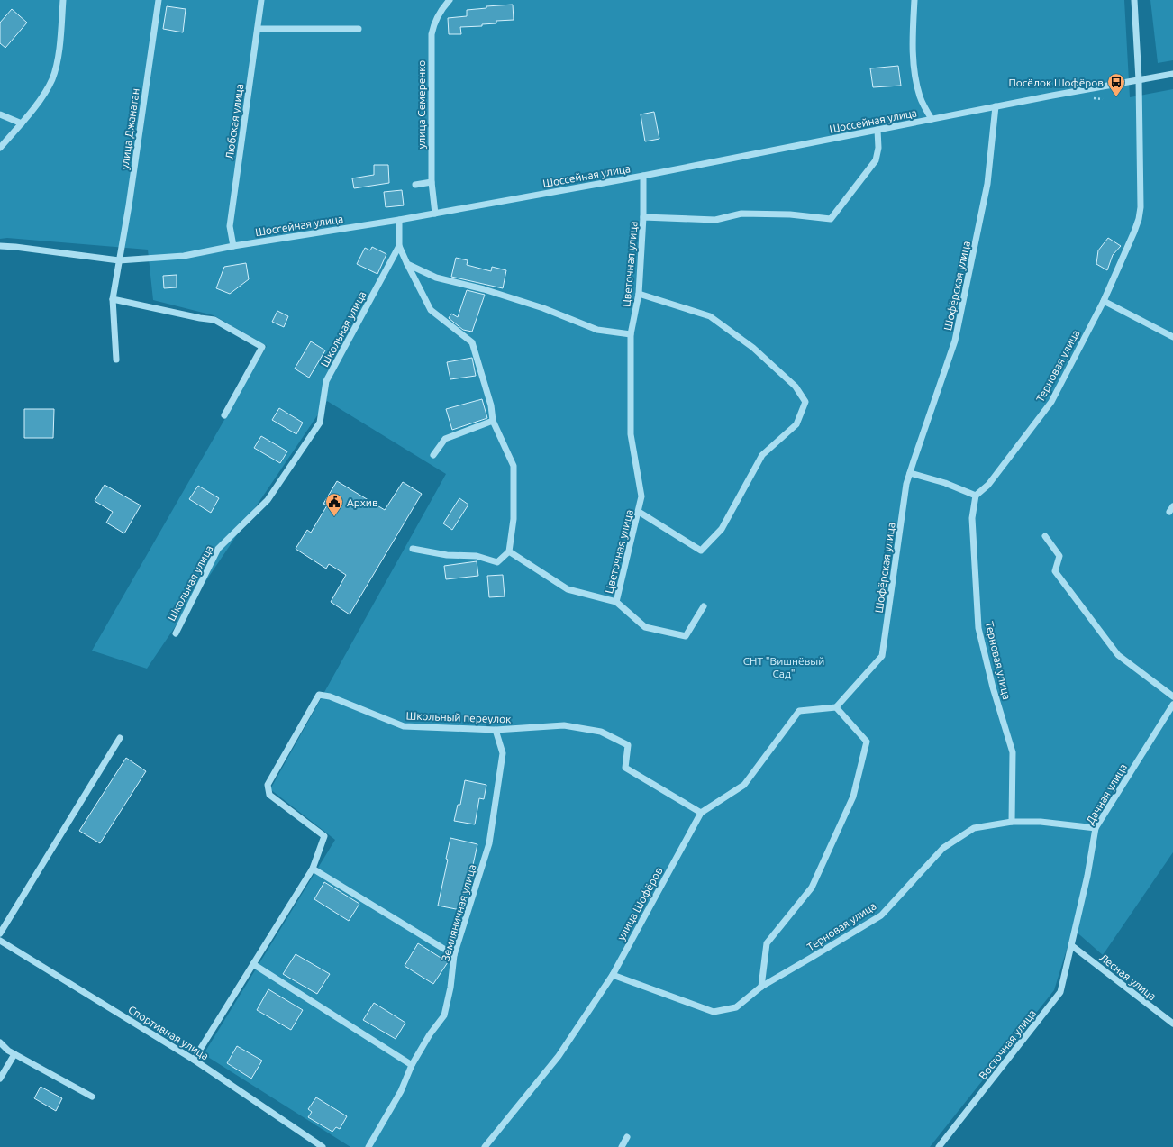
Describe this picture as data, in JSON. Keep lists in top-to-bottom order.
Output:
{
  "streets": {
    "street": [
      "улица Семеренко",
      "Шоссейная улица",
      "Любская улица",
      "улица Джанатан",
      "Цветочная улица",
      "Шофёрская улица",
      "Школьная улица",
      "Терновая улица",
      "Школьный переулок",
      "Дачная улица",
      "улица Шофёров",
      "Земляничная улица",
      "Лесная улица",
      "Спортивная улица",
      "Восточная улица"
    ]
  },
  "crossings": [
    ["улица Семеренко", "Шоссейная улица"],
    ["Шоссейная улица", "Любская улица"],
    ["Шоссейная улица", "улица Джанатан"],
    ["Шоссейная улица", "Цветочная улица"],
    ["Шоссейная улица", "Шофёрская улица"],
    ["Шоссейная улица", "Терновая улица"],
    ["Шофёрская улица", "улица Шофёров"],
    ["Терновая улица", "улица Шофёров"],
    ["Школьный переулок", "улица Шофёров"],
    ["Школьный переулок", "Земляничная улица"],
    ["Дачная улица", "Лесная улица"],
    ["Дачная улица", "Восточная улица"],
    ["Лесная улица", "Восточная улица"]
  ],
  "parks": ["СНТ \"Вишнёвый Сад\""],
  "places": {
    "bus stop": ["Посёлок Шофёров"],
    "public building": ["Архив"]
  }
}
